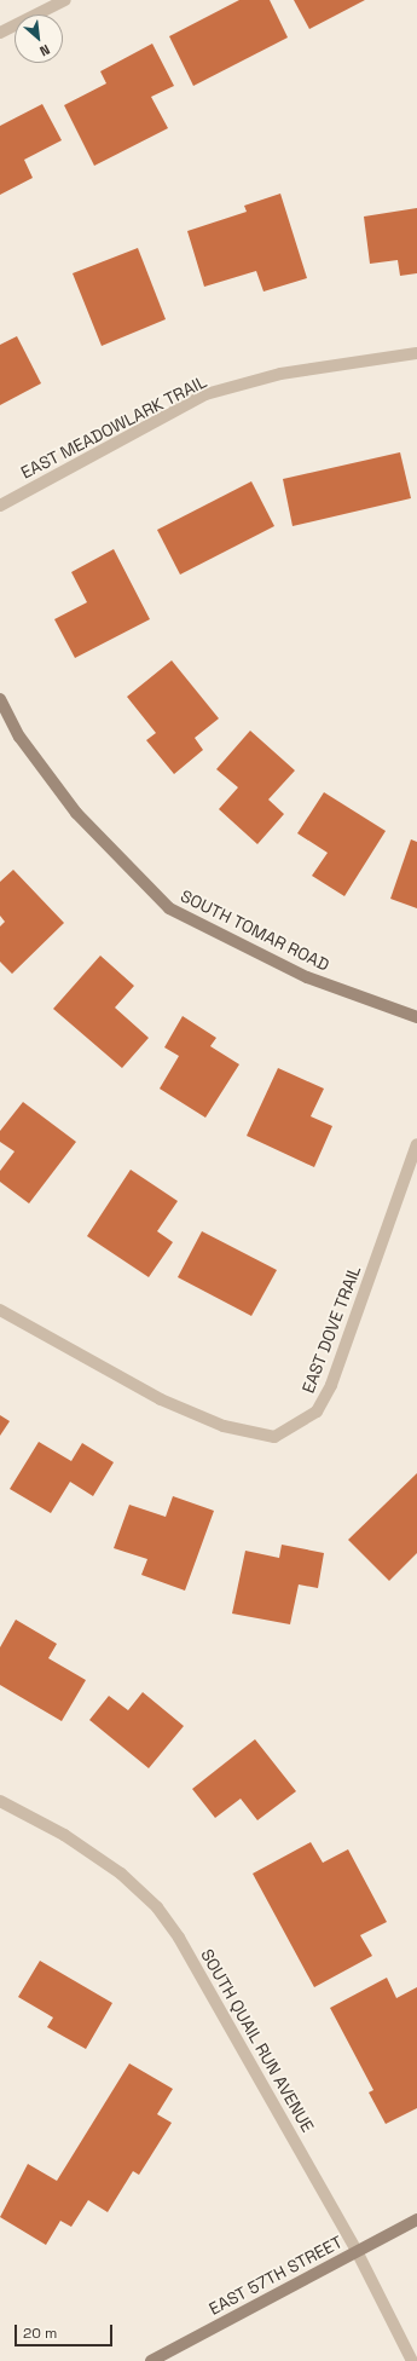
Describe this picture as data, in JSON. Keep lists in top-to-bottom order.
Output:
{
  "streets": {
    "street": [
      "EAST MEADOWLARK TRAIL",
      "SOUTH TOMAR ROAD",
      "EAST DOVE TRAIL",
      "SOUTH QUAIL RUN AVENUE",
      "EAST 57TH STREET"
    ]
  },
  "crossings": [
    ["SOUTH QUAIL RUN AVENUE", "EAST 57TH STREET"]
  ],
  "scale_bar": "20 m",
  "north": "bottom right"
}
